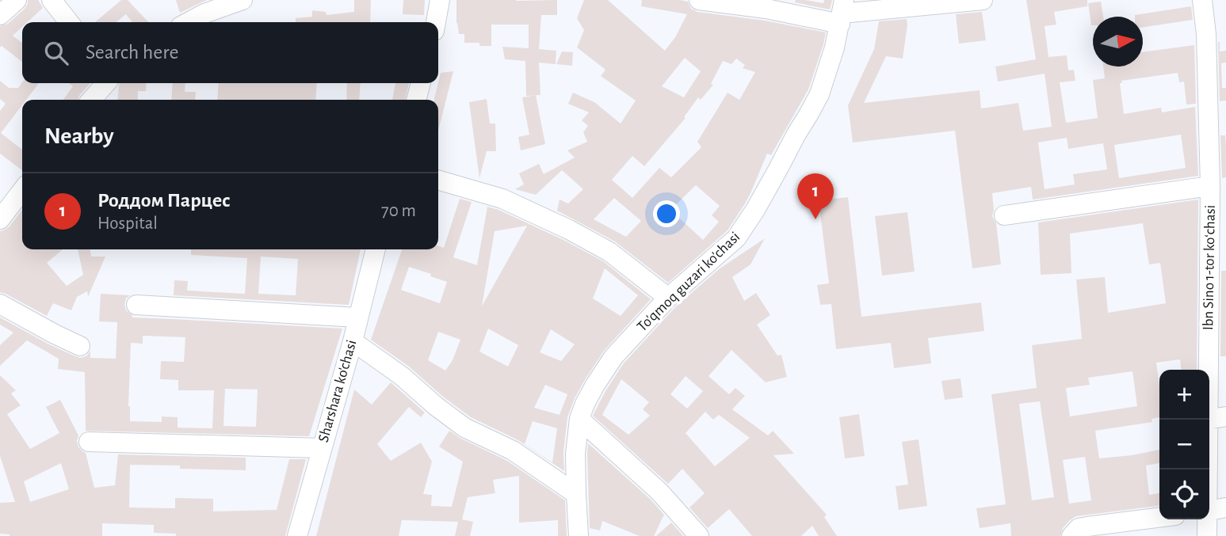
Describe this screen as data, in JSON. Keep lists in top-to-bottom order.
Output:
{
  "streets": {
    "street": ["Ibn Sino 1-tor koʻchasi", "To'qmoq guzari ko'chasi", "Sharshara ko'chasi"]
  },
  "north": "right",
  "page": {
    "search": "Search here",
    "heading": "Nearby",
    "list": [
      {
        "mark": "1",
        "name": "Роддом Парцес",
        "note": "Hospital",
        "value": "70 m"
      }
    ],
    "pins": "1",
    "map_buttons": ["+", "−"]
  }
}
